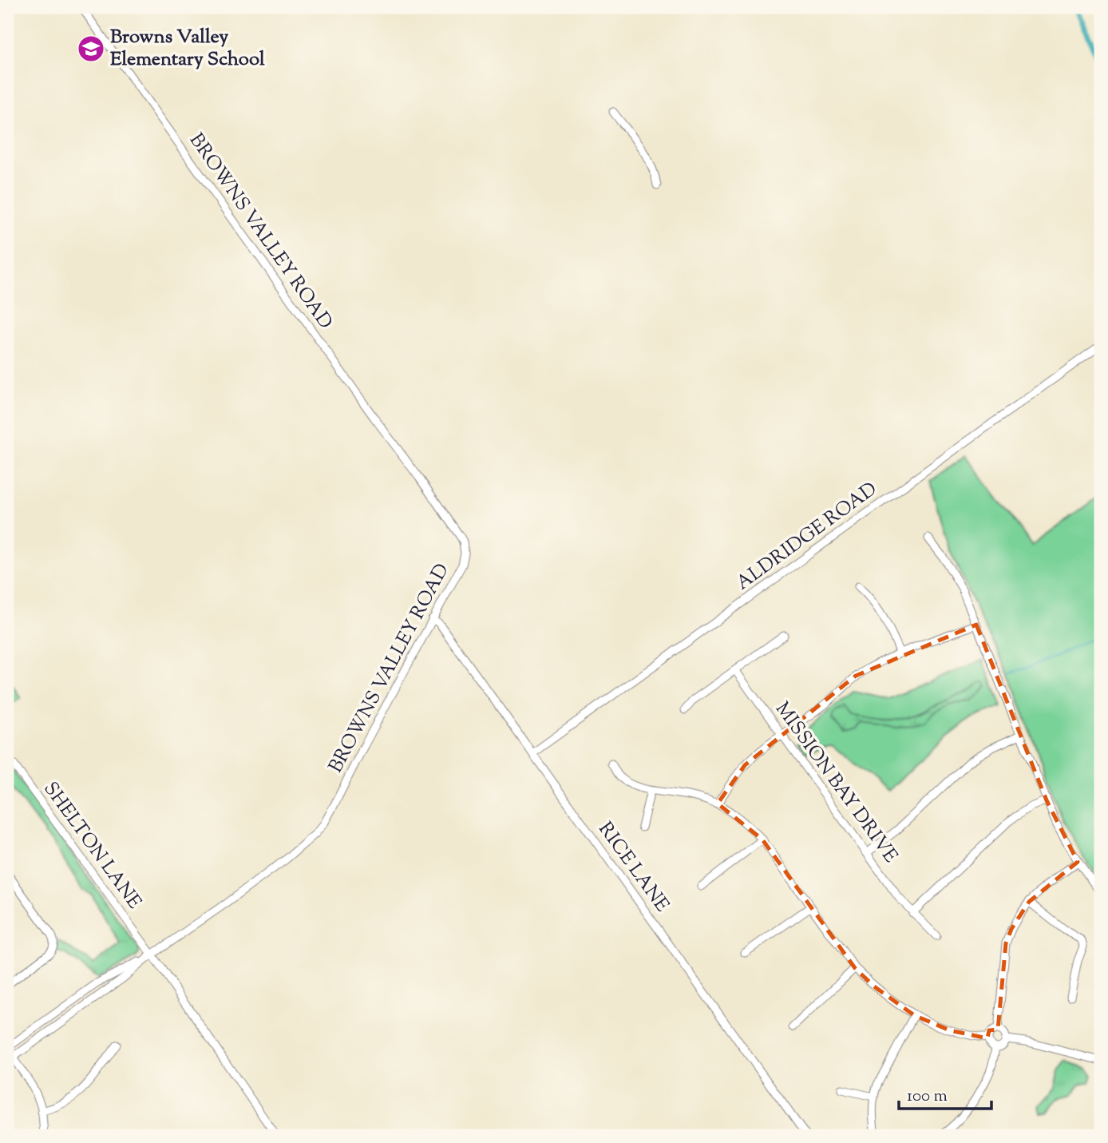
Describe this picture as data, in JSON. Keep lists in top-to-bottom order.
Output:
{
  "streets": {
    "street": [
      "BROWNS VALLEY ROAD",
      "ALDRIDGE ROAD",
      "MISSION BAY DRIVE",
      "SHELTON LANE",
      "RICE LANE"
    ]
  },
  "crossings": [
    ["BROWNS VALLEY ROAD", "SHELTON LANE"],
    ["BROWNS VALLEY ROAD", "RICE LANE"],
    ["ALDRIDGE ROAD", "RICE LANE"]
  ],
  "places": {
    "school or university": ["Browns Valley Elementary School"]
  },
  "scale_bar": "100 m"
}
